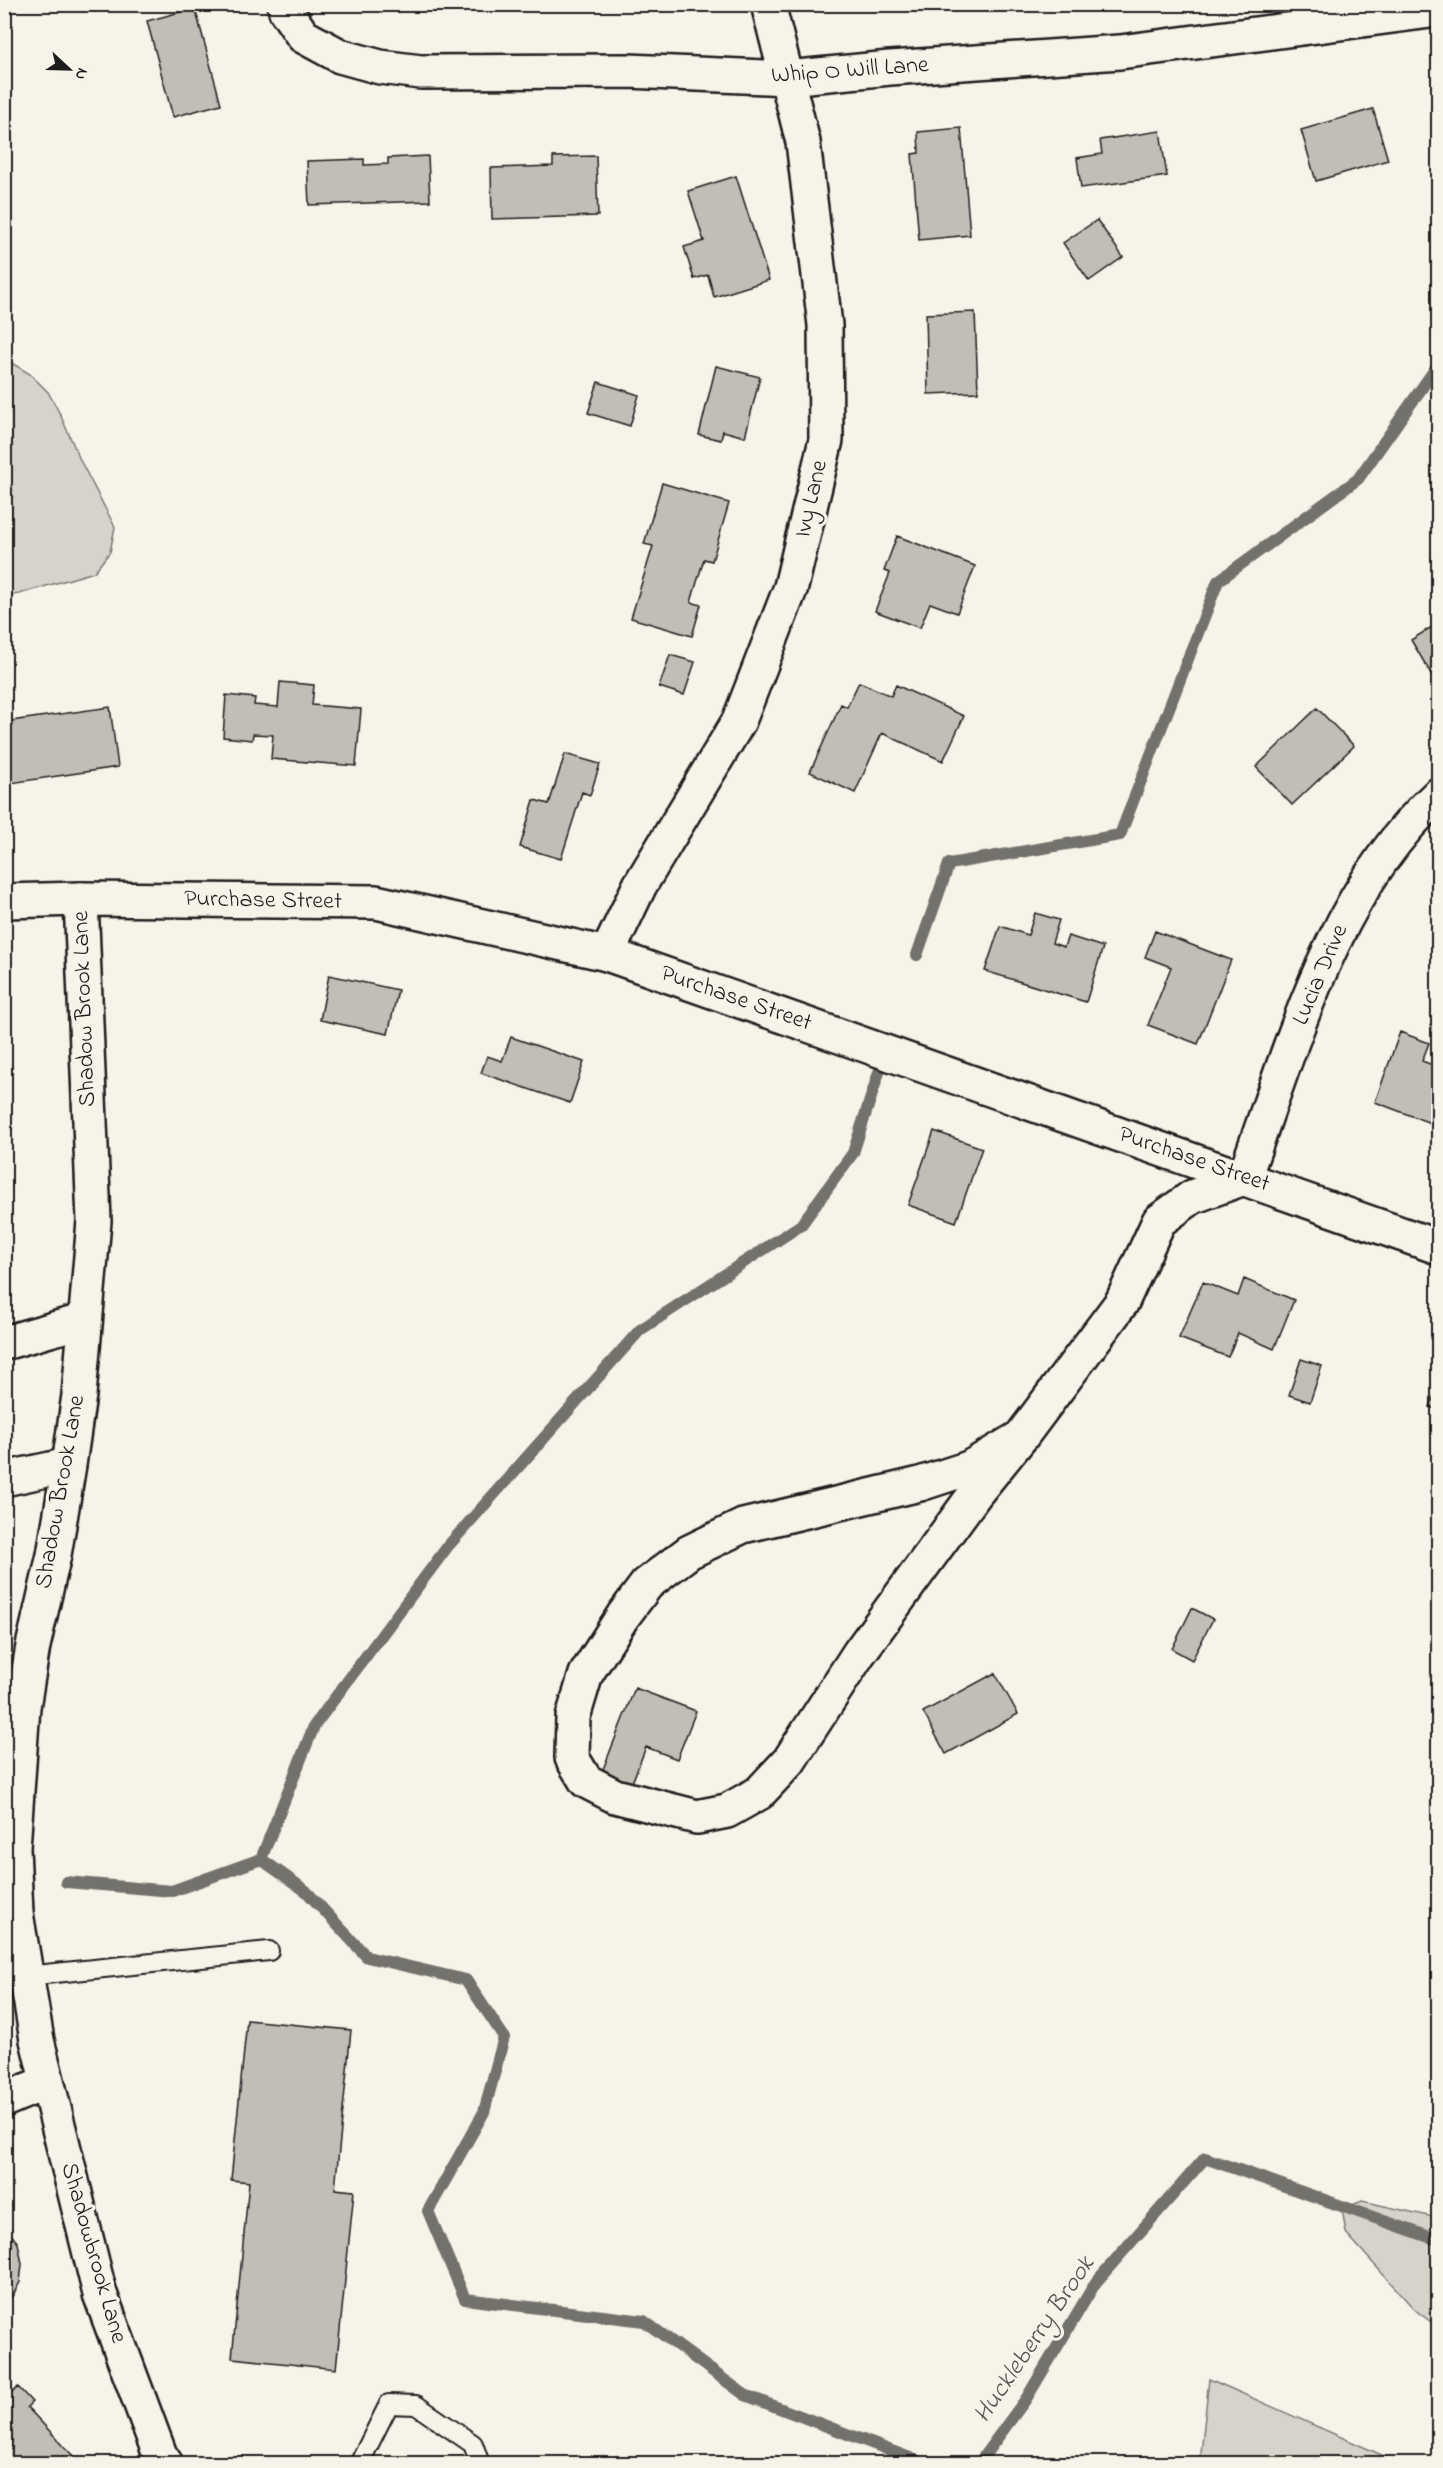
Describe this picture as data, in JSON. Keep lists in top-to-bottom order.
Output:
{
  "streets": {
    "street": [
      "Whip O Will Lane",
      "Ivy Lane",
      "Purchase Street",
      "Lucia Drive",
      "Shadow Brook Lane",
      "Shadowbrook Lane"
    ]
  },
  "crossings": [
    ["Whip O Will Lane", "Ivy Lane"],
    ["Ivy Lane", "Purchase Street"],
    ["Purchase Street", "Lucia Drive"],
    ["Purchase Street", "Shadow Brook Lane"],
    ["Shadow Brook Lane", "Shadowbrook Lane"]
  ],
  "water": ["Huckleberry Brook"],
  "north": "right"
}
